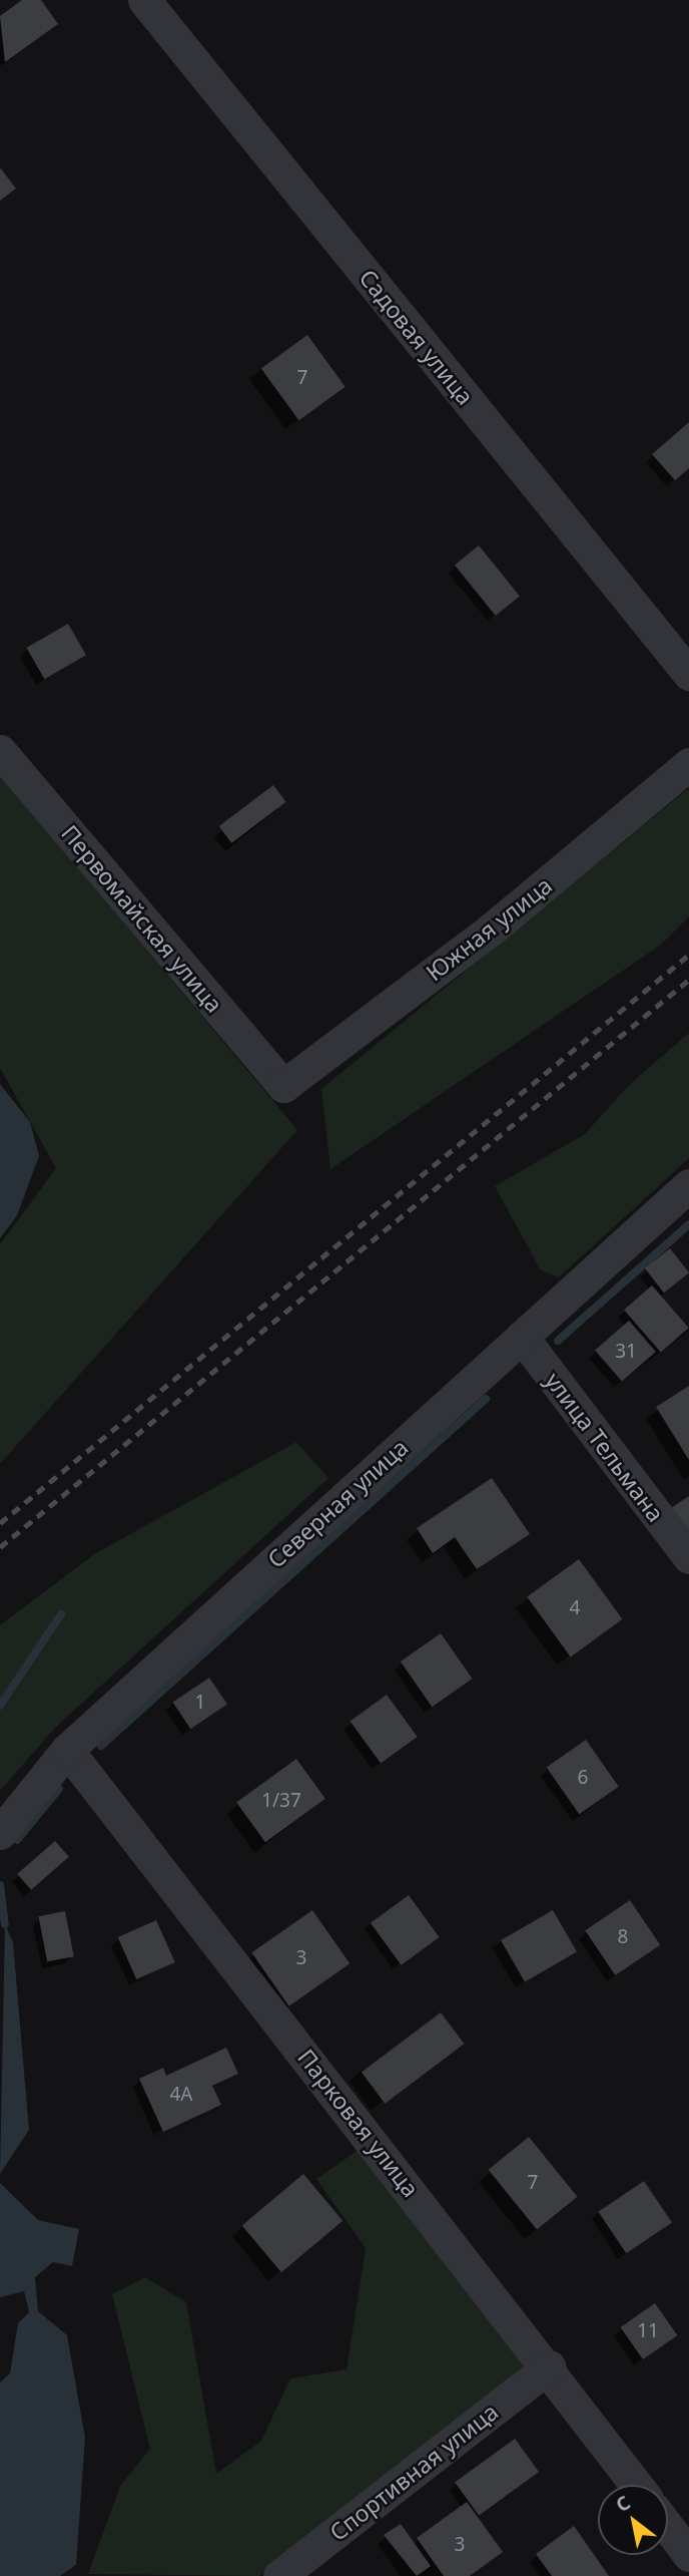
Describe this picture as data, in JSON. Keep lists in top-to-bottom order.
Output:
{
  "streets": {
    "street": [
      "Садовая улица",
      "Первомайская улица",
      "Южная улица",
      "улица Тельмана",
      "Северная улица",
      "Парковая улица",
      "Спортивная улица"
    ]
  },
  "crossings": [
    ["Первомайская улица", "Южная улица"],
    ["улица Тельмана", "Северная улица"],
    ["Северная улица", "Парковая улица"],
    ["Парковая улица", "Спортивная улица"]
  ],
  "house_numbers": [
    "7",
    "31",
    "4",
    "1",
    "6",
    "1/37",
    "8",
    "3",
    "4А",
    "7",
    "11",
    "3"
  ],
  "north": "top left"
}
